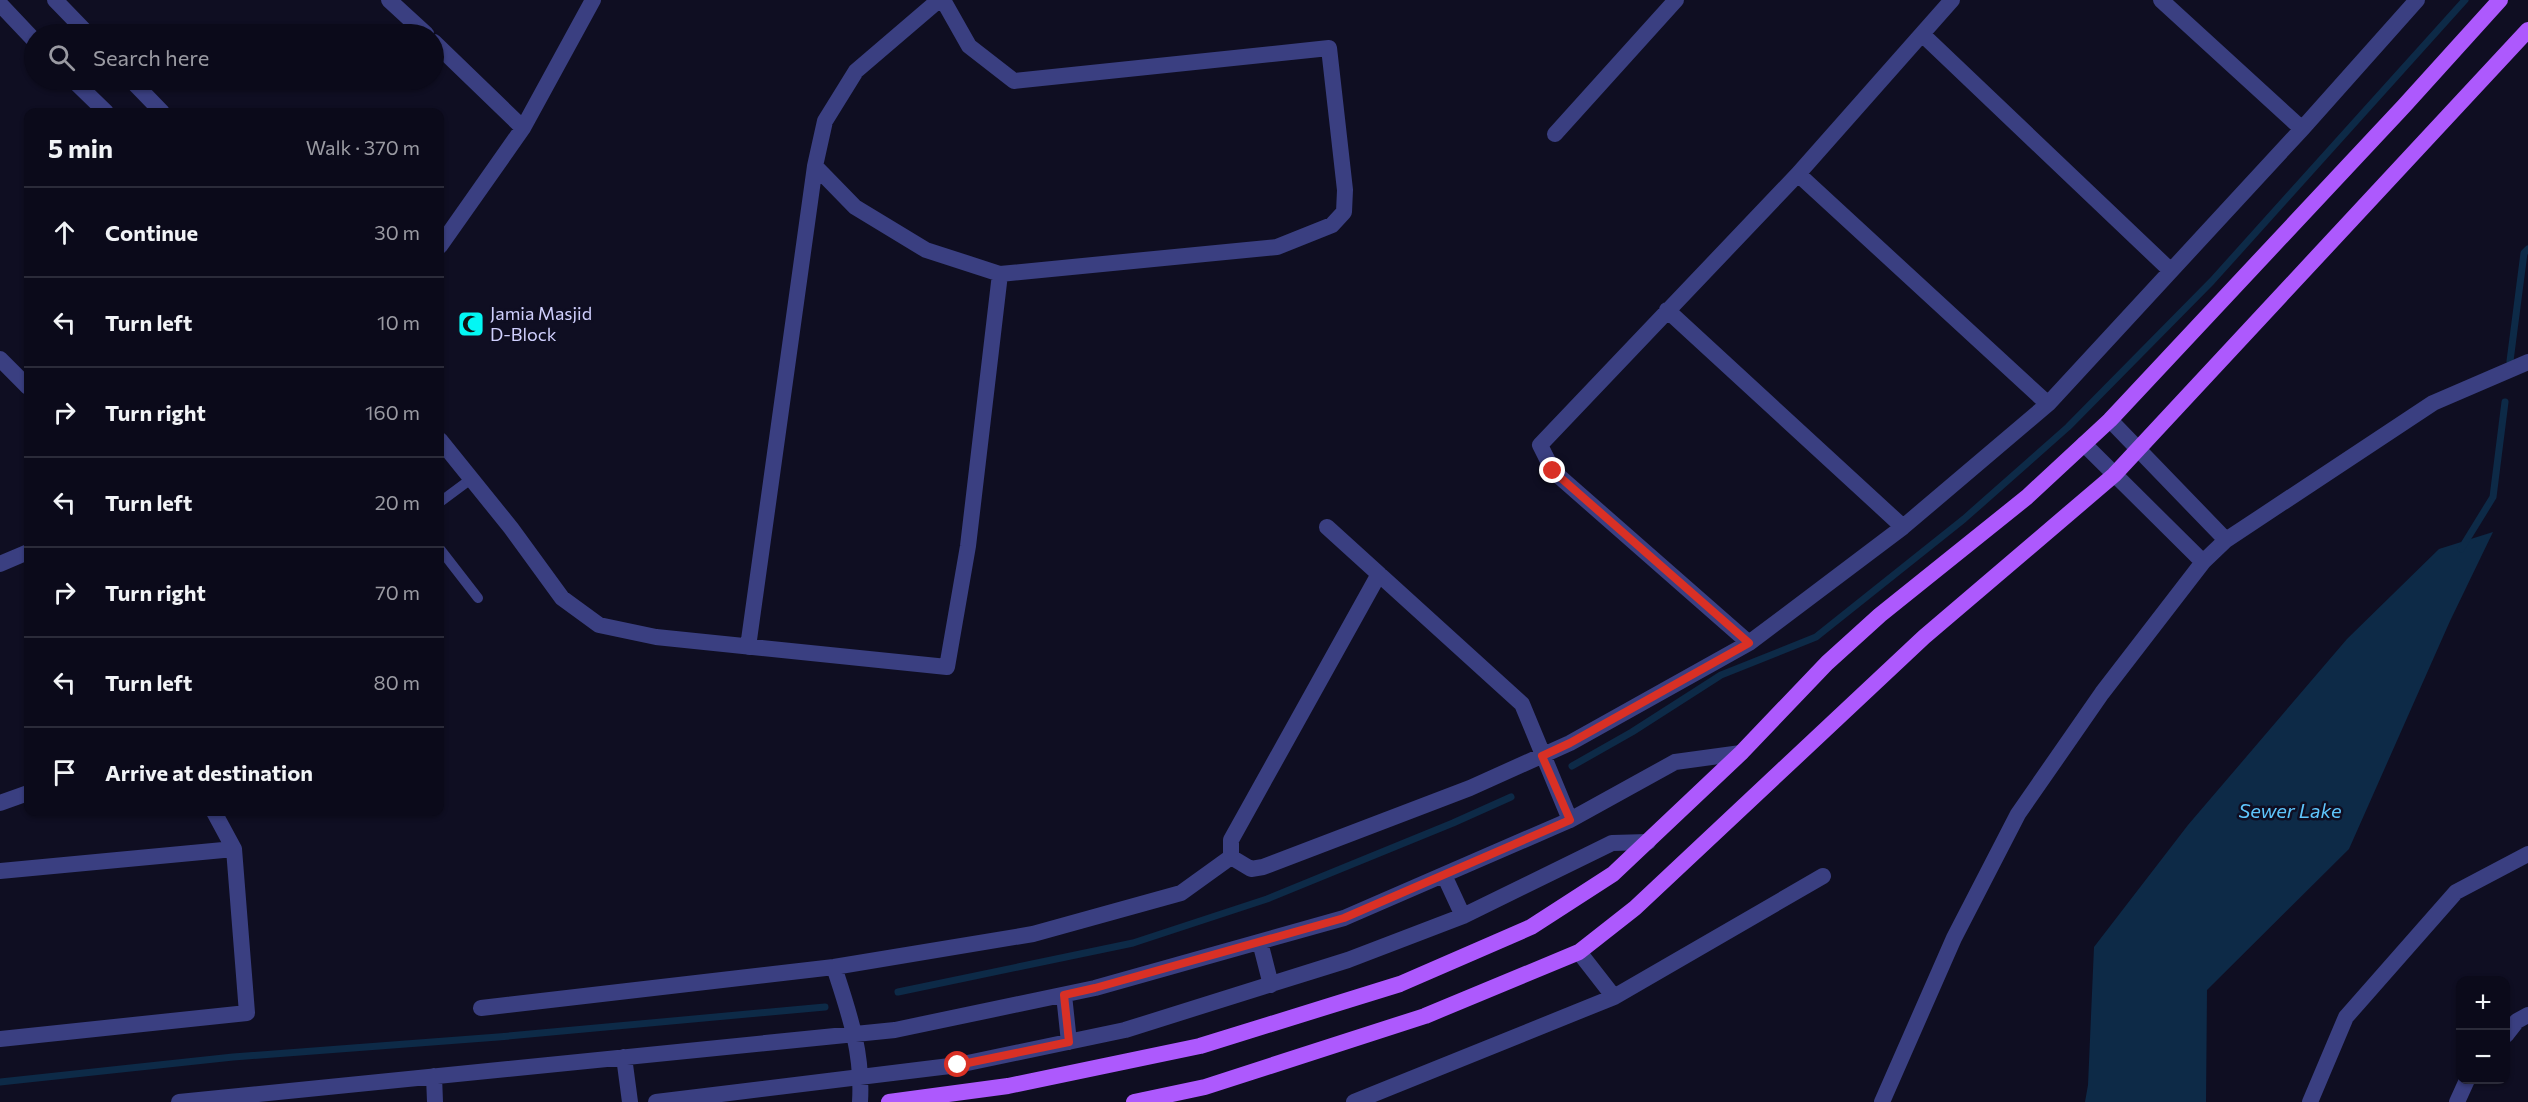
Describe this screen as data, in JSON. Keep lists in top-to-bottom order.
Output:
{
  "water": ["Sewer Lake"],
  "places": {
    "mosque": ["Jamia Masjid D-Block"]
  },
  "page": {
    "search": "Search here",
    "heading": ["5 min", "Walk · 370 m"],
    "list": [
      ["Continue", "30 m"],
      ["Turn left", "10 m"],
      ["Turn right", "160 m"],
      ["Turn left", "20 m"],
      ["Turn right", "70 m"],
      ["Turn left", "80 m"],
      "Arrive at destination"
    ],
    "map_buttons": ["+", "−"]
  }
}
